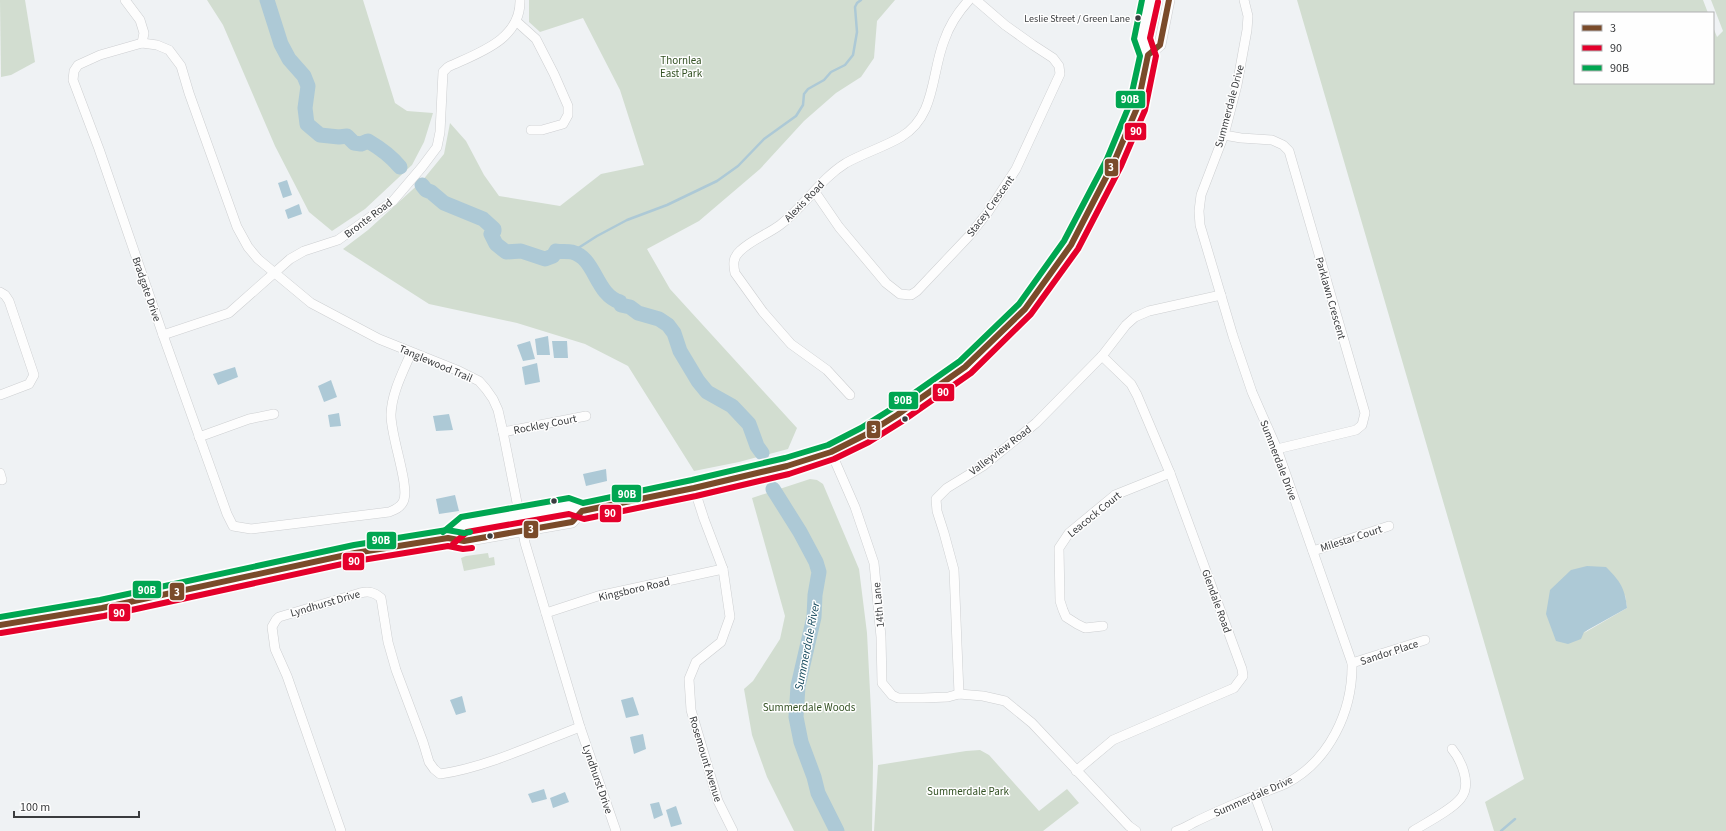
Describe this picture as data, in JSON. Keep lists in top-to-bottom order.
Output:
{
  "streets": {
    "street": [
      "Summerdale Drive",
      "Alexis Road",
      "Stacey Crescent",
      "Bronte Road",
      "Bradgate Drive",
      "Parklawn Crescent",
      "Tanglewood Trail",
      "Rockley Court",
      "Valleyview Road",
      "Leacock Court",
      "Milestar Court",
      "Kingsboro Road",
      "Glendale Road",
      "Lyndhurst Drive",
      "14th Lane",
      "Sandor Place",
      "Rosemount Avenue"
    ]
  },
  "crossings": [
    ["Summerdale Drive", "Parklawn Crescent"],
    ["Summerdale Drive", "Valleyview Road"],
    ["Summerdale Drive", "Milestar Court"],
    ["Summerdale Drive", "Sandor Place"],
    ["Alexis Road", "Stacey Crescent"],
    ["Bronte Road", "Bradgate Drive"],
    ["Bronte Road", "Tanglewood Trail"],
    ["Bradgate Drive", "Tanglewood Trail"],
    ["Tanglewood Trail", "Rockley Court"],
    ["Tanglewood Trail", "Lyndhurst Drive"],
    ["Valleyview Road", "Glendale Road"],
    ["Valleyview Road", "14th Lane"],
    ["Leacock Court", "Glendale Road"],
    ["Kingsboro Road", "Lyndhurst Drive"],
    ["Kingsboro Road", "Rosemount Avenue"]
  ],
  "water": ["Summerdale River"],
  "parks": ["Thornlea East Park", "Summerdale Woods", "Summerdale Park"],
  "places": ["Leslie Street / Green Lane"],
  "lines": ["transit line 3", "transit line 90B", "transit line 90"],
  "legend": ["3", "90", "90B"],
  "scale_bar": "100 m"
}
